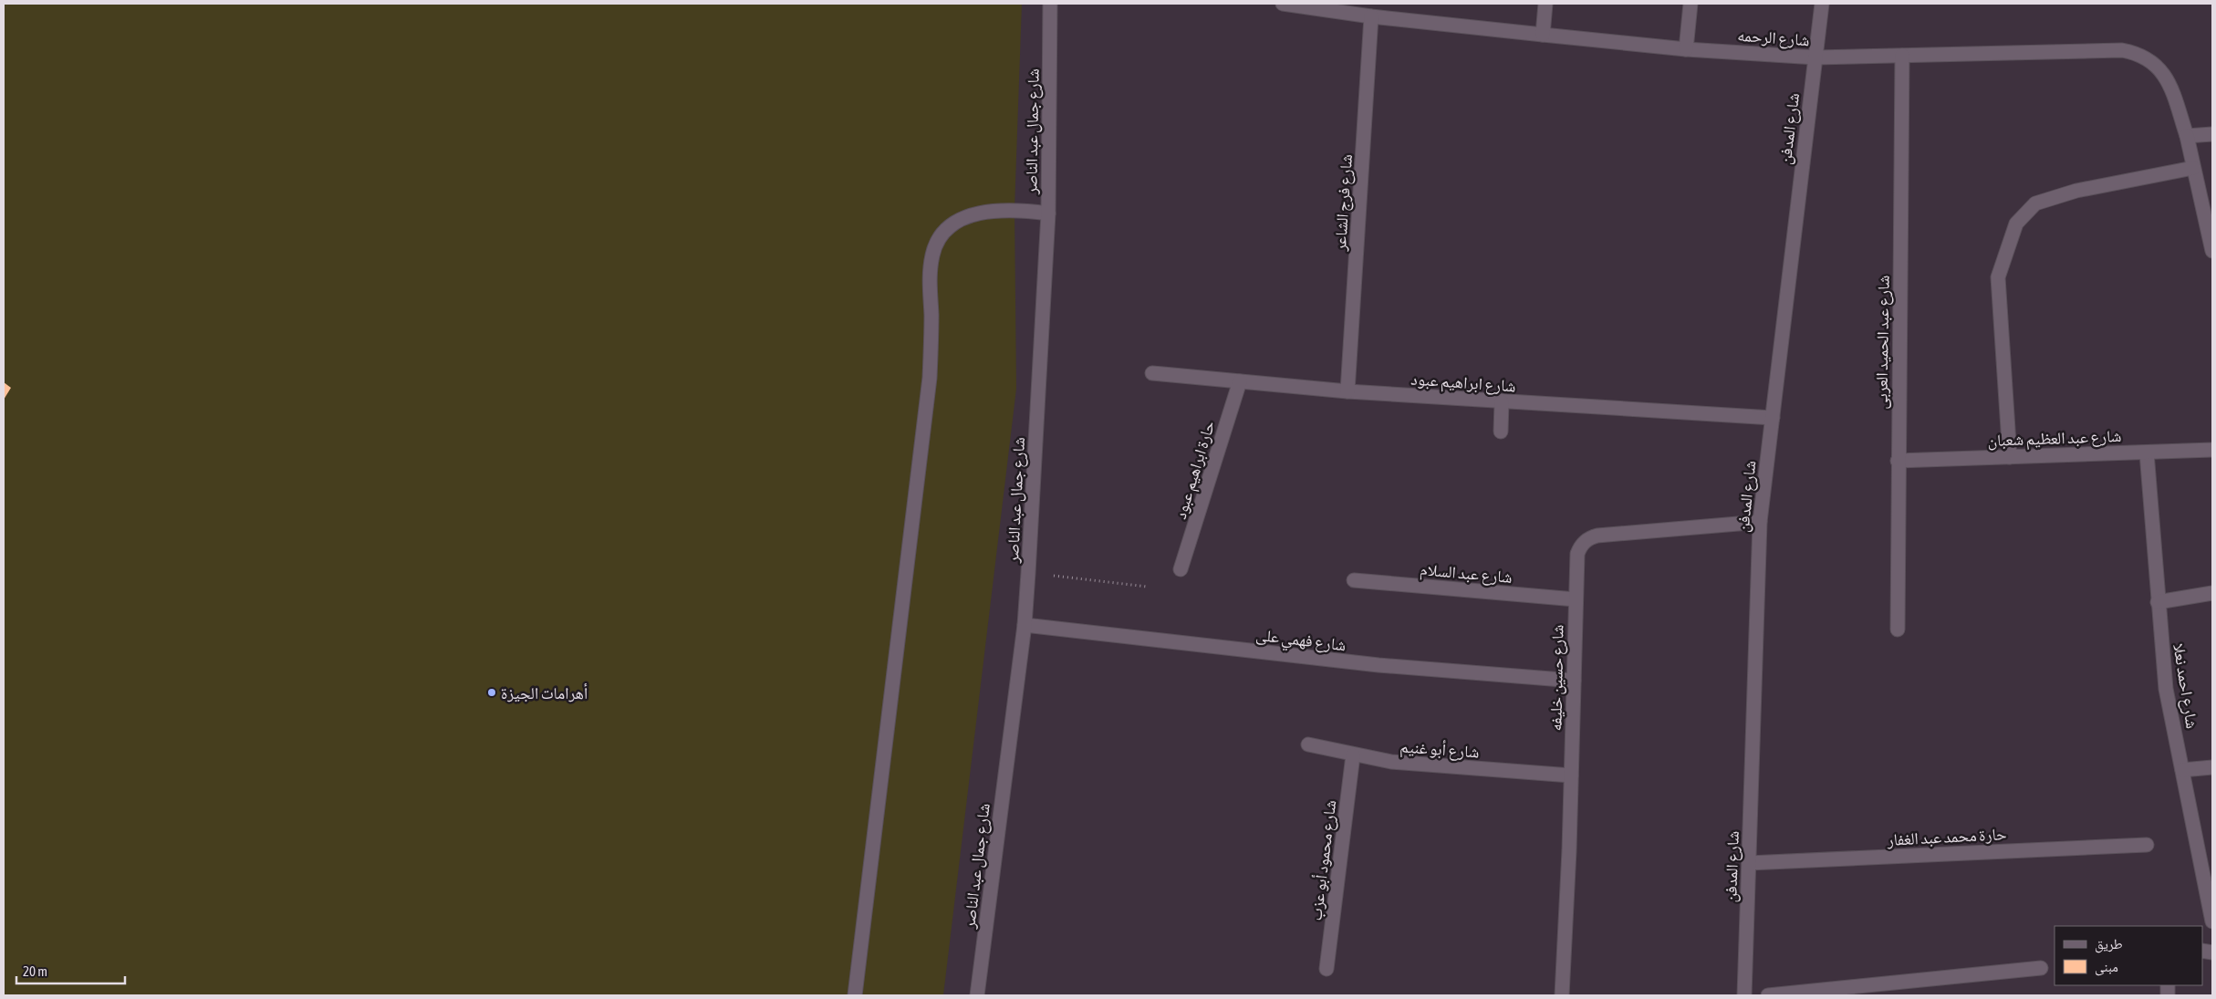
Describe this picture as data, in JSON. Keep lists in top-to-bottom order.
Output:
{
  "streets": {
    "street": [
      "شارع الرحمه",
      "شارع المدفن",
      "شارع جمال عبد الناصر",
      "شارع فرج الشاعر",
      "شارع عبد الحميد العربى",
      "شارع ابراهيم عبود",
      "شارع عبد العظيم شعبان",
      "حارة ابراهيم عبود",
      "شارع عبد السلام",
      "شارع فهمي على",
      "شارع حسين خليفه",
      "شارع احمد نعلا",
      "شارع أبو غنيم",
      "حارة محمد عبد الغفار",
      "شارع محمود أبو عزب"
    ]
  },
  "crossings": [
    ["شارع الرحمه", "شارع المدفن"],
    ["شارع الرحمه", "شارع فرج الشاعر"],
    ["شارع الرحمه", "شارع عبد الحميد العربى"],
    ["شارع المدفن", "شارع ابراهيم عبود"],
    ["شارع المدفن", "شارع حسين خليفه"],
    ["شارع المدفن", "حارة محمد عبد الغفار"],
    ["شارع جمال عبد الناصر", "شارع فهمي على"],
    ["شارع فرج الشاعر", "شارع ابراهيم عبود"],
    ["شارع عبد الحميد العربى", "شارع عبد العظيم شعبان"],
    ["شارع ابراهيم عبود", "حارة ابراهيم عبود"],
    ["شارع عبد العظيم شعبان", "شارع احمد نعلا"],
    ["شارع عبد السلام", "شارع حسين خليفه"],
    ["شارع فهمي على", "شارع حسين خليفه"],
    ["شارع حسين خليفه", "شارع أبو غنيم"],
    ["شارع أبو غنيم", "شارع محمود أبو عزب"]
  ],
  "places": ["أهرامات الجيزة"],
  "legend": ["طريق", "مبنى"],
  "scale_bar": "20 m"
}
